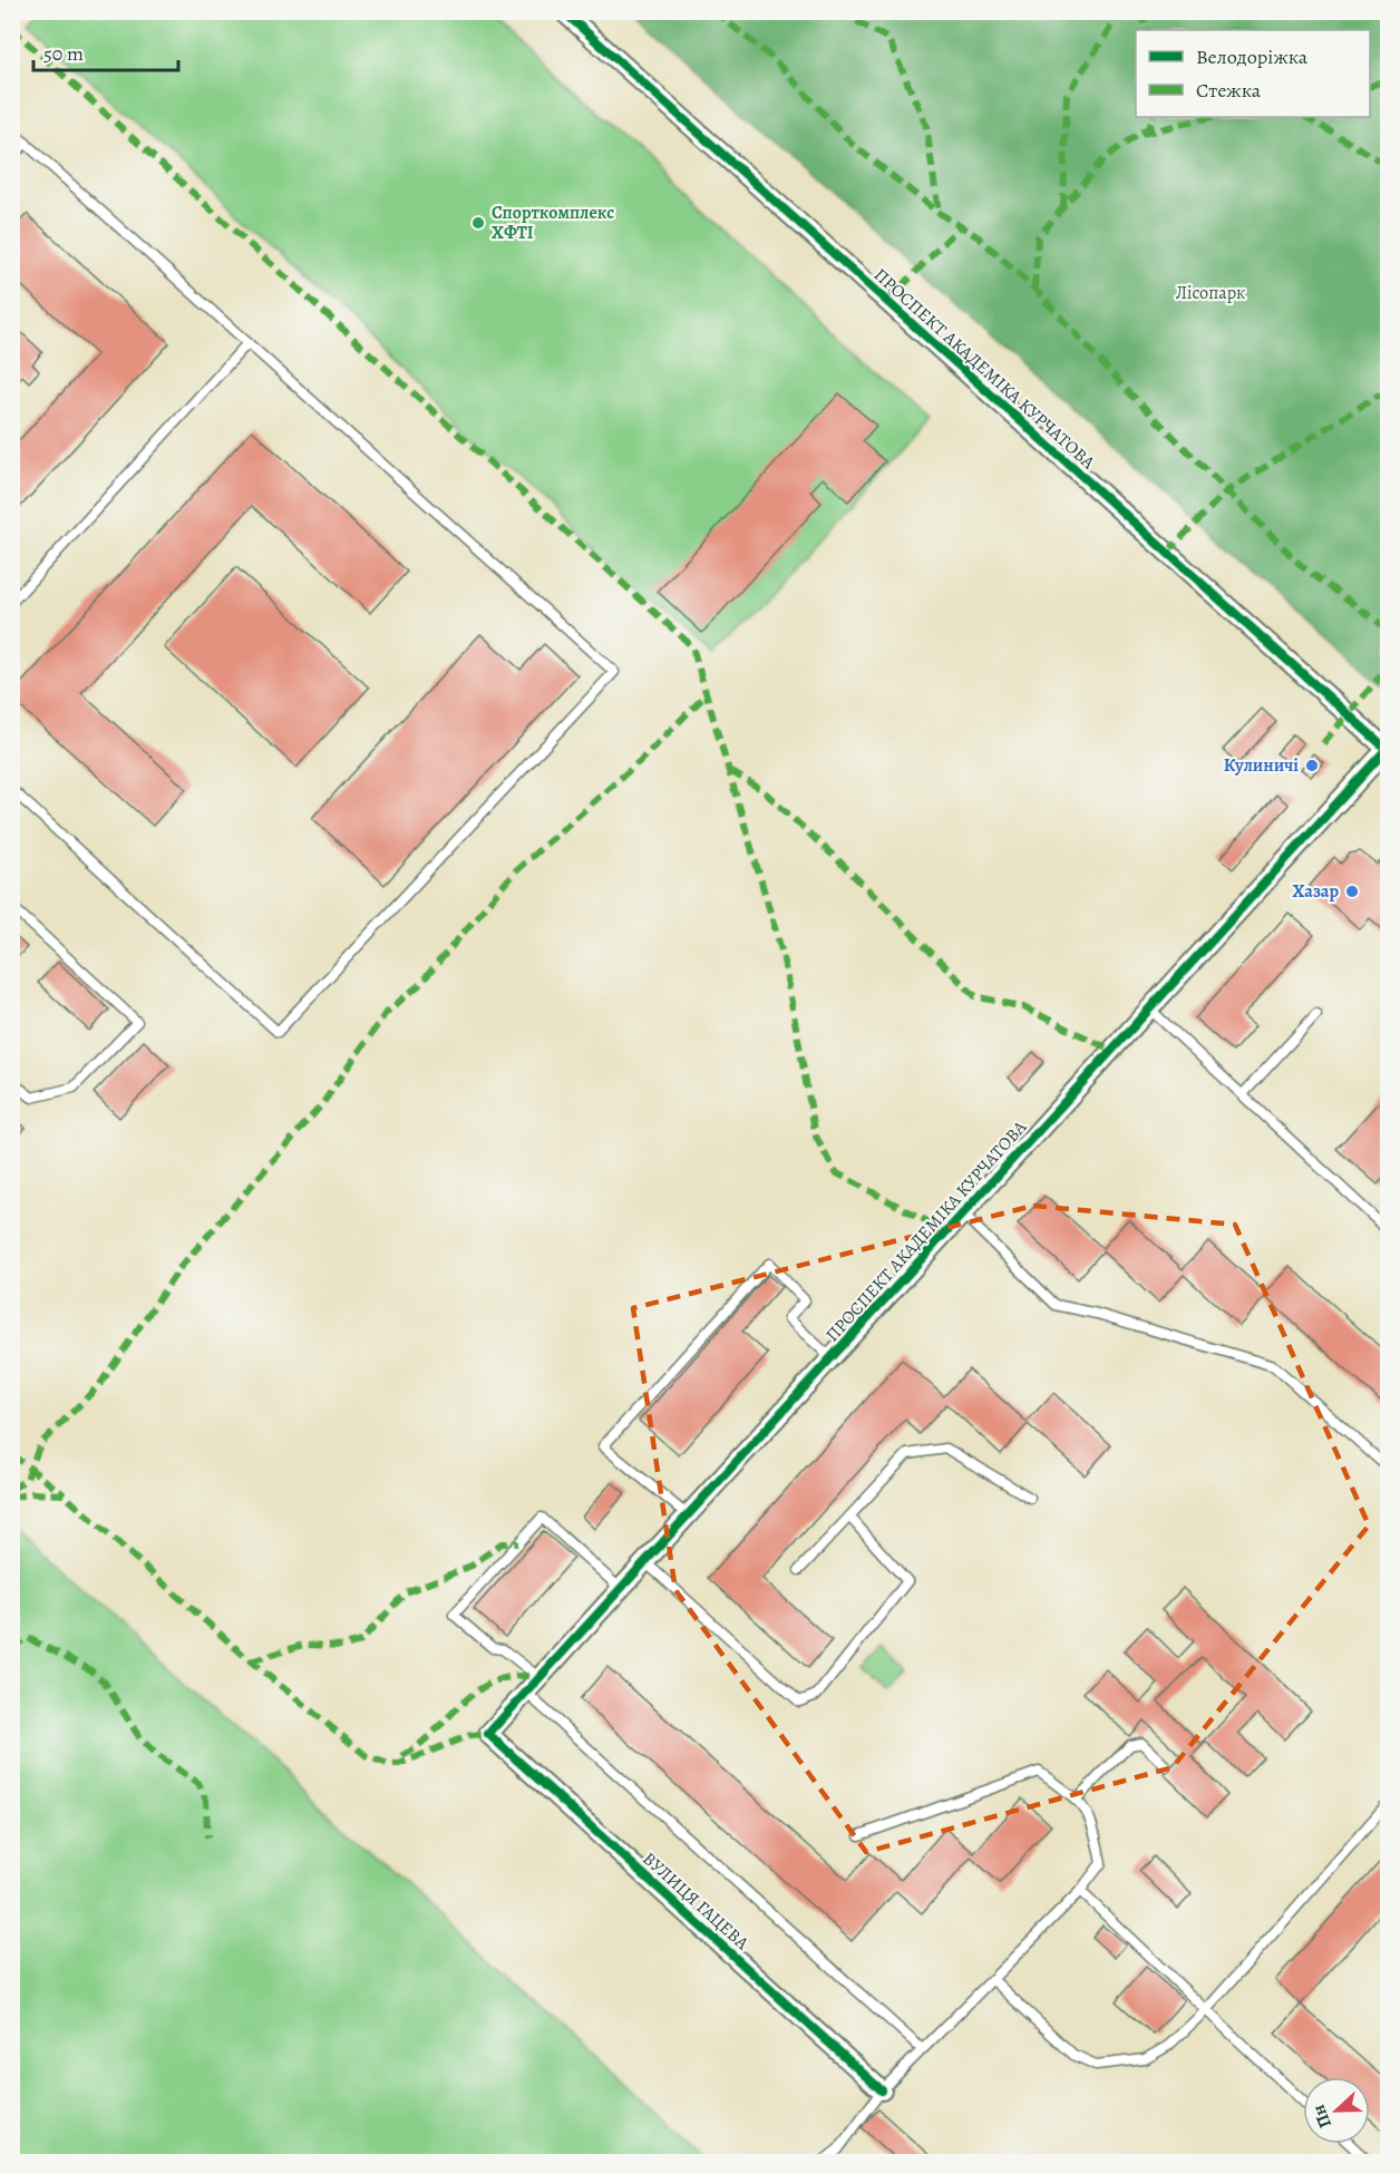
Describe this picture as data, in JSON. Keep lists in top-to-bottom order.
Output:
{
  "streets": {
    "street": ["ПРОСПЕКТ АКАДЕМІКА КУРЧАТОВА", "ВУЛИЦЯ ГАЦЕВА"]
  },
  "crossings": [
    ["ПРОСПЕКТ АКАДЕМІКА КУРЧАТОВА", "ВУЛИЦЯ ГАЦЕВА"]
  ],
  "parks": ["Лісопарк"],
  "places": ["Спорткомплекс ХФТІ", "Кулиничі", "Хазар"],
  "legend": ["Велодоріжка", "Стежка"],
  "scale_bar": "50 m",
  "north": "left"
}
